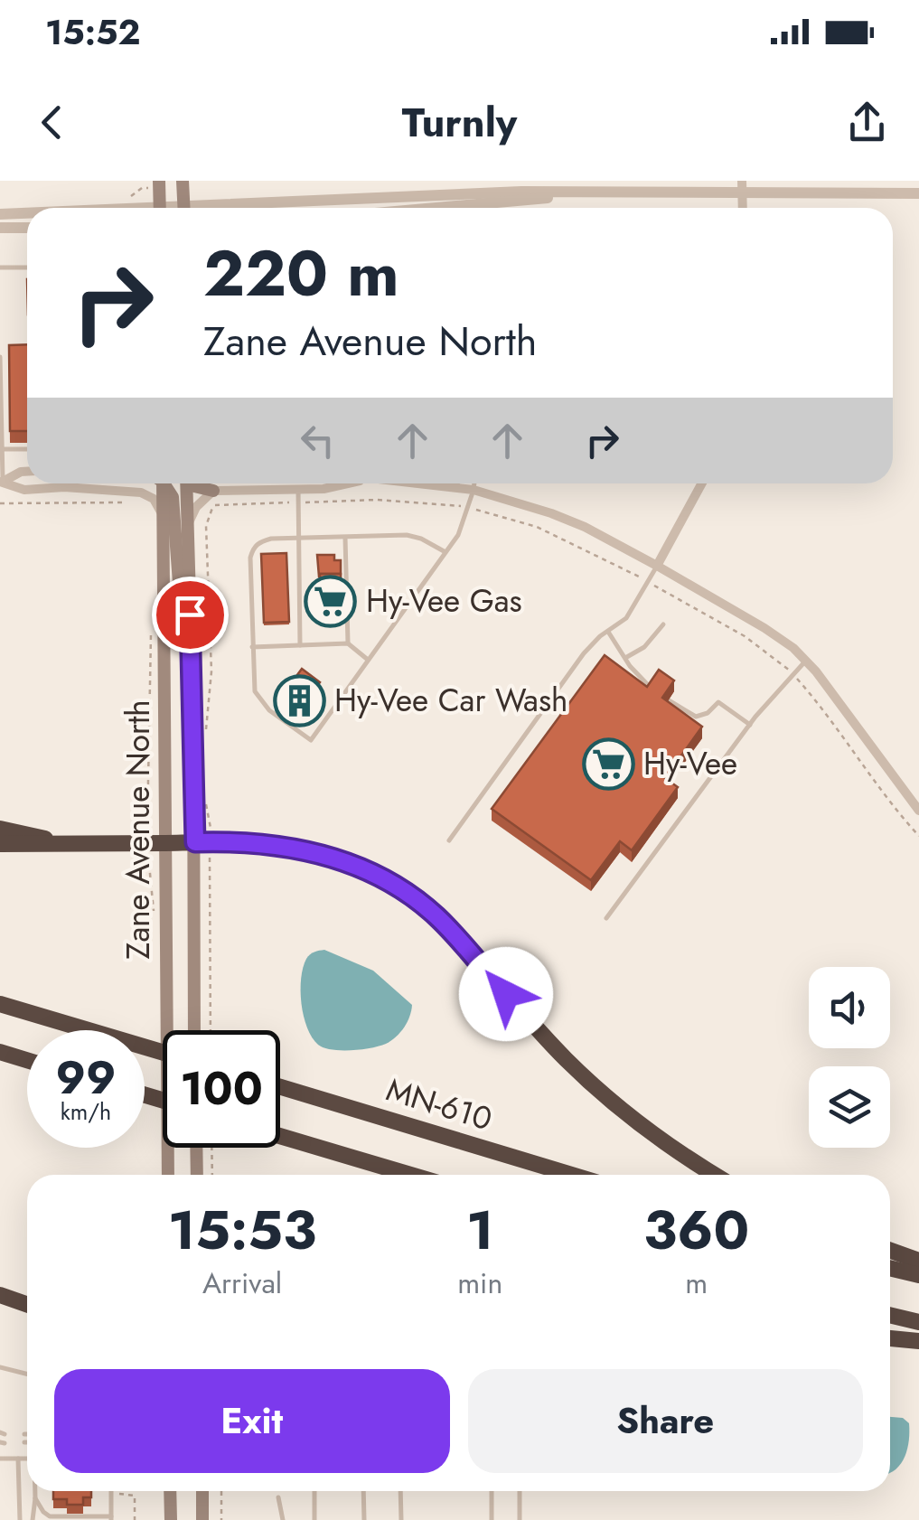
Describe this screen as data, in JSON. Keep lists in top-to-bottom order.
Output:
{
  "streets": {
    "highway": ["MN-610"],
    "main road": ["Zane Avenue North"]
  },
  "places": {
    "supermarket": ["Hy-Vee Gas", "Hy-Vee"],
    "building": ["Hy-Vee Car Wash"]
  },
  "page": {
    "status": "15:52",
    "header": "Turnly",
    "turn": ["220 m", "Zane Avenue North"],
    "speed": "99 km/h",
    "limit": "100",
    "eta": [
      "15:53",
      "Arrival",
      "1",
      "min",
      "360",
      "m"
    ],
    "buttons": ["Exit", "Share"]
  }
}
